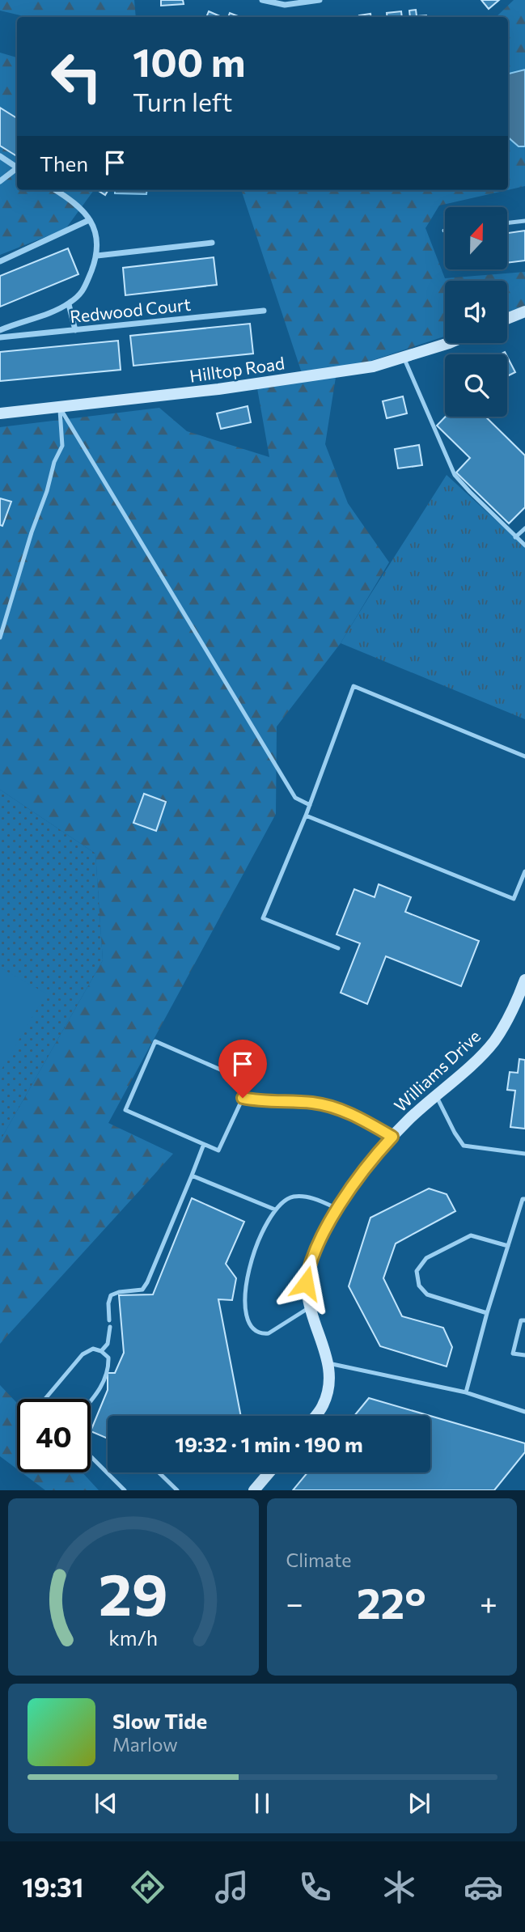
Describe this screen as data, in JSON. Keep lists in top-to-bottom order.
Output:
{
  "streets": {
    "street": ["Redwood Court", "Hilltop Road", "Williams Drive"]
  },
  "north": "top",
  "page": {
    "turn": ["100 m", "Turn left"],
    "then": "Then",
    "limit": "40",
    "trip": "19:32 · 1 min · 190 m",
    "tile": "Climate",
    "heat": ["−", "22°", "+"],
    "song": ["Slow Tide", "Marlow"],
    "tabs": "19:31",
    "gauge": ["29", "km/h"]
  }
}
